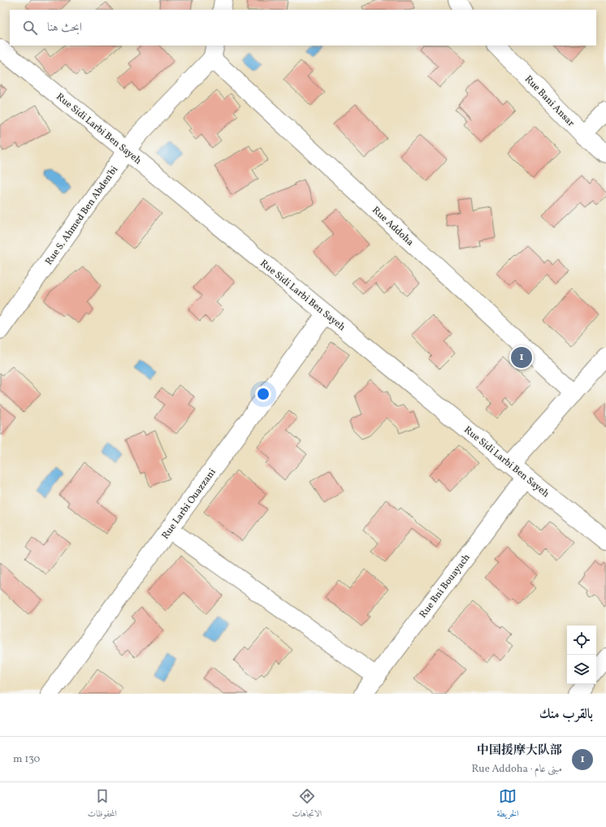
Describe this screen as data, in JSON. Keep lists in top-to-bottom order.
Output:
{
  "streets": {
    "street": [
      "Rue Bani Ansar",
      "Rue Sidi Larbi Ben Sayeh",
      "Rue S. Ahmed Ben Abden'bi",
      "Rue Addoha",
      "Rue Larbi Ouazzani",
      "Rue Bni Bouayach"
    ]
  },
  "crossings": [
    ["Rue Sidi Larbi Ben Sayeh", "Rue S. Ahmed Ben Abden'bi"],
    ["Rue Sidi Larbi Ben Sayeh", "Rue Larbi Ouazzani"],
    ["Rue Sidi Larbi Ben Sayeh", "Rue Bni Bouayach"],
    ["Rue S. Ahmed Ben Abden'bi", "Rue Addoha"]
  ],
  "page": {
    "search": "ابحث هنا",
    "pins": "1",
    "heading": "بالقرب منك",
    "list": [
      {
        "mark": "1",
        "name": "中国援摩大队部",
        "note": "مبنى عام · Rue Addoha",
        "value": "130 m"
      }
    ],
    "nav": ["الخريطة", "الاتجاهات", "المحفوظات"]
  }
}
